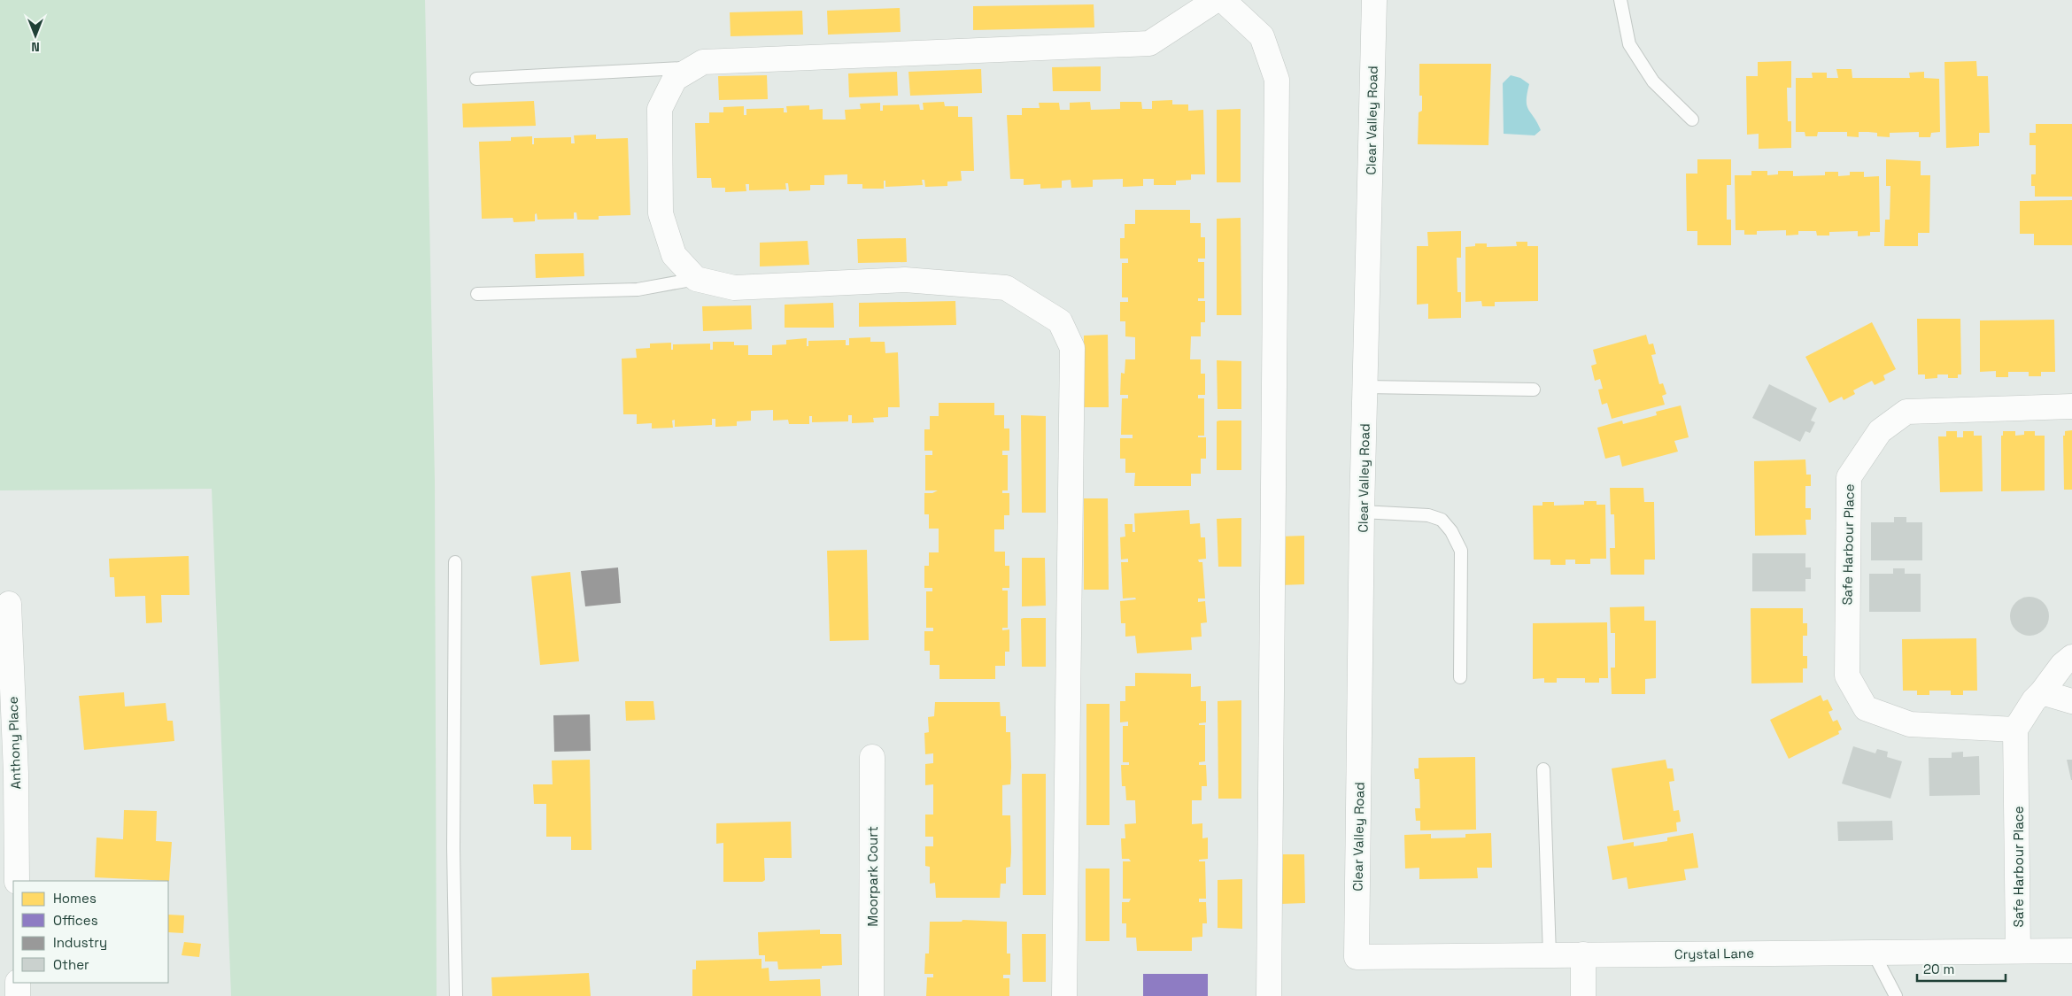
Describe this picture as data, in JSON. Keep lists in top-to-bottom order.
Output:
{
  "streets": {
    "street": [
      "Clear Valley Road",
      "Safe Harbour Place",
      "Anthony Place",
      "Moorpark Court",
      "Crystal Lane"
    ]
  },
  "crossings": [
    ["Clear Valley Road", "Crystal Lane"],
    ["Safe Harbour Place", "Crystal Lane"]
  ],
  "legend": [
    "Homes",
    "Offices",
    "Industry",
    "Other"
  ],
  "scale_bar": "20 m",
  "north": "bottom"
}
